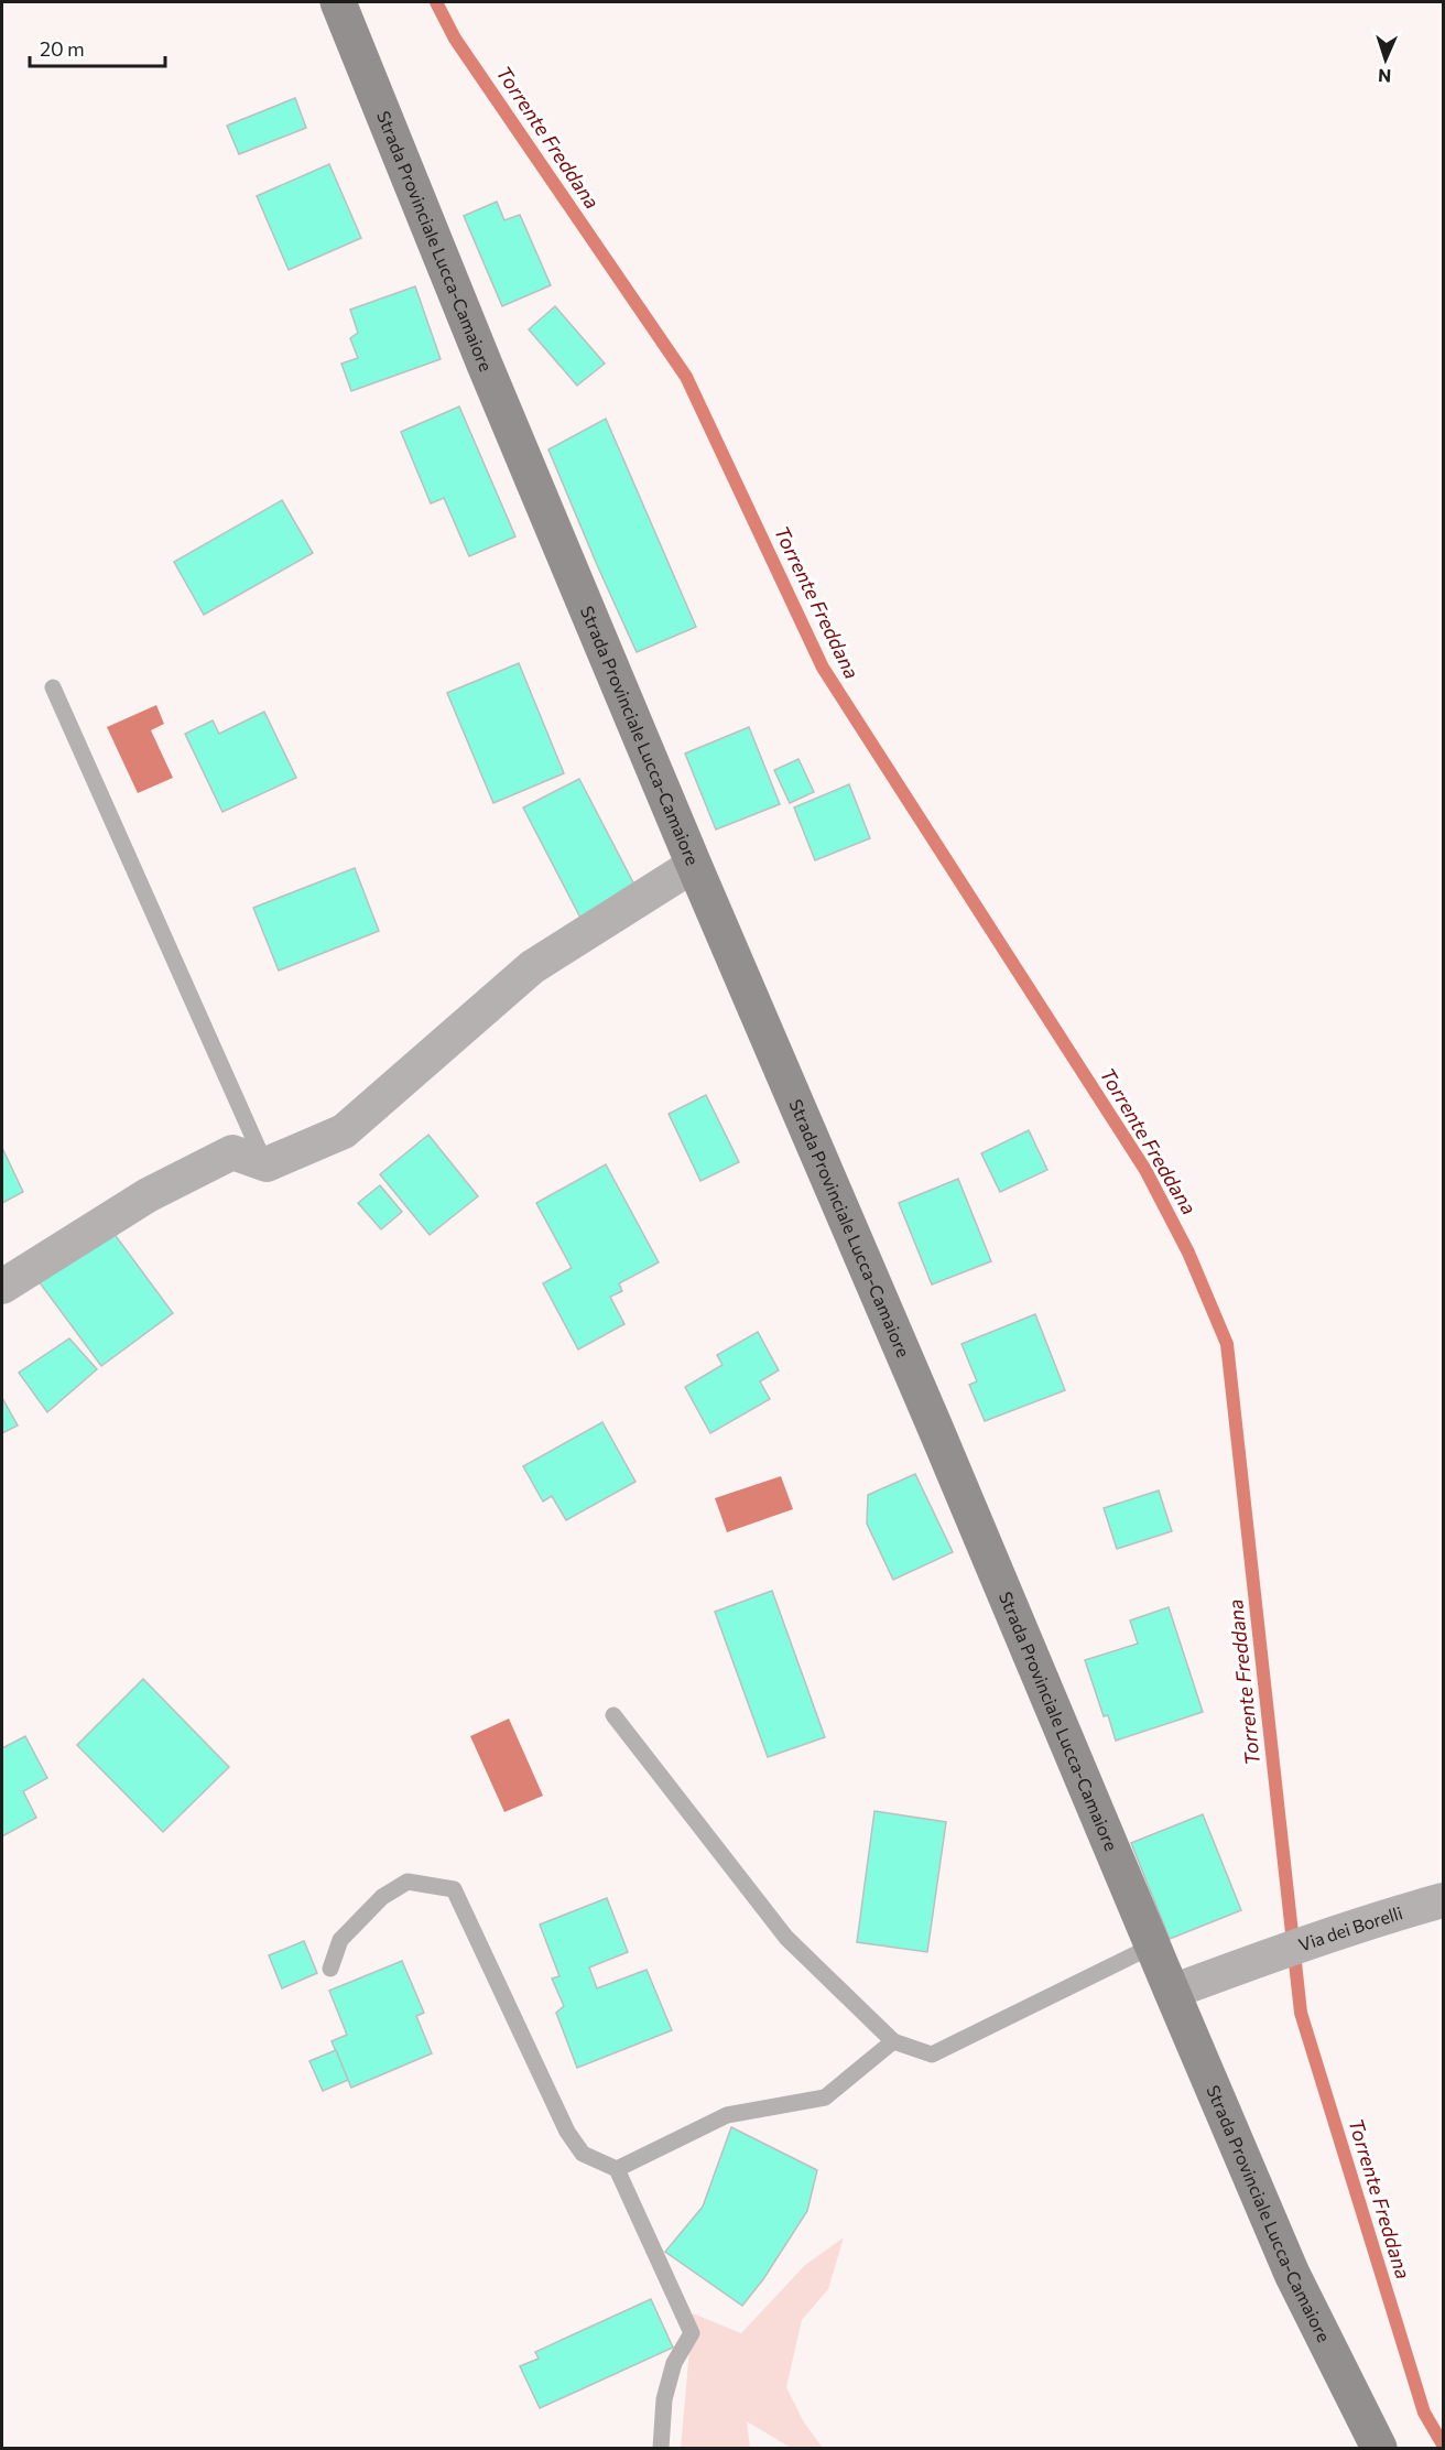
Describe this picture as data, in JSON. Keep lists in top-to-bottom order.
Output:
{
  "streets": {
    "main road": ["Strada Provinciale Lucca-Camaiore"],
    "street": ["Via dei Borelli"]
  },
  "crossings": [
    ["Strada Provinciale Lucca-Camaiore", "Via dei Borelli"]
  ],
  "water": ["Torrente Freddana"],
  "scale_bar": "20 m",
  "north": "bottom"
}
